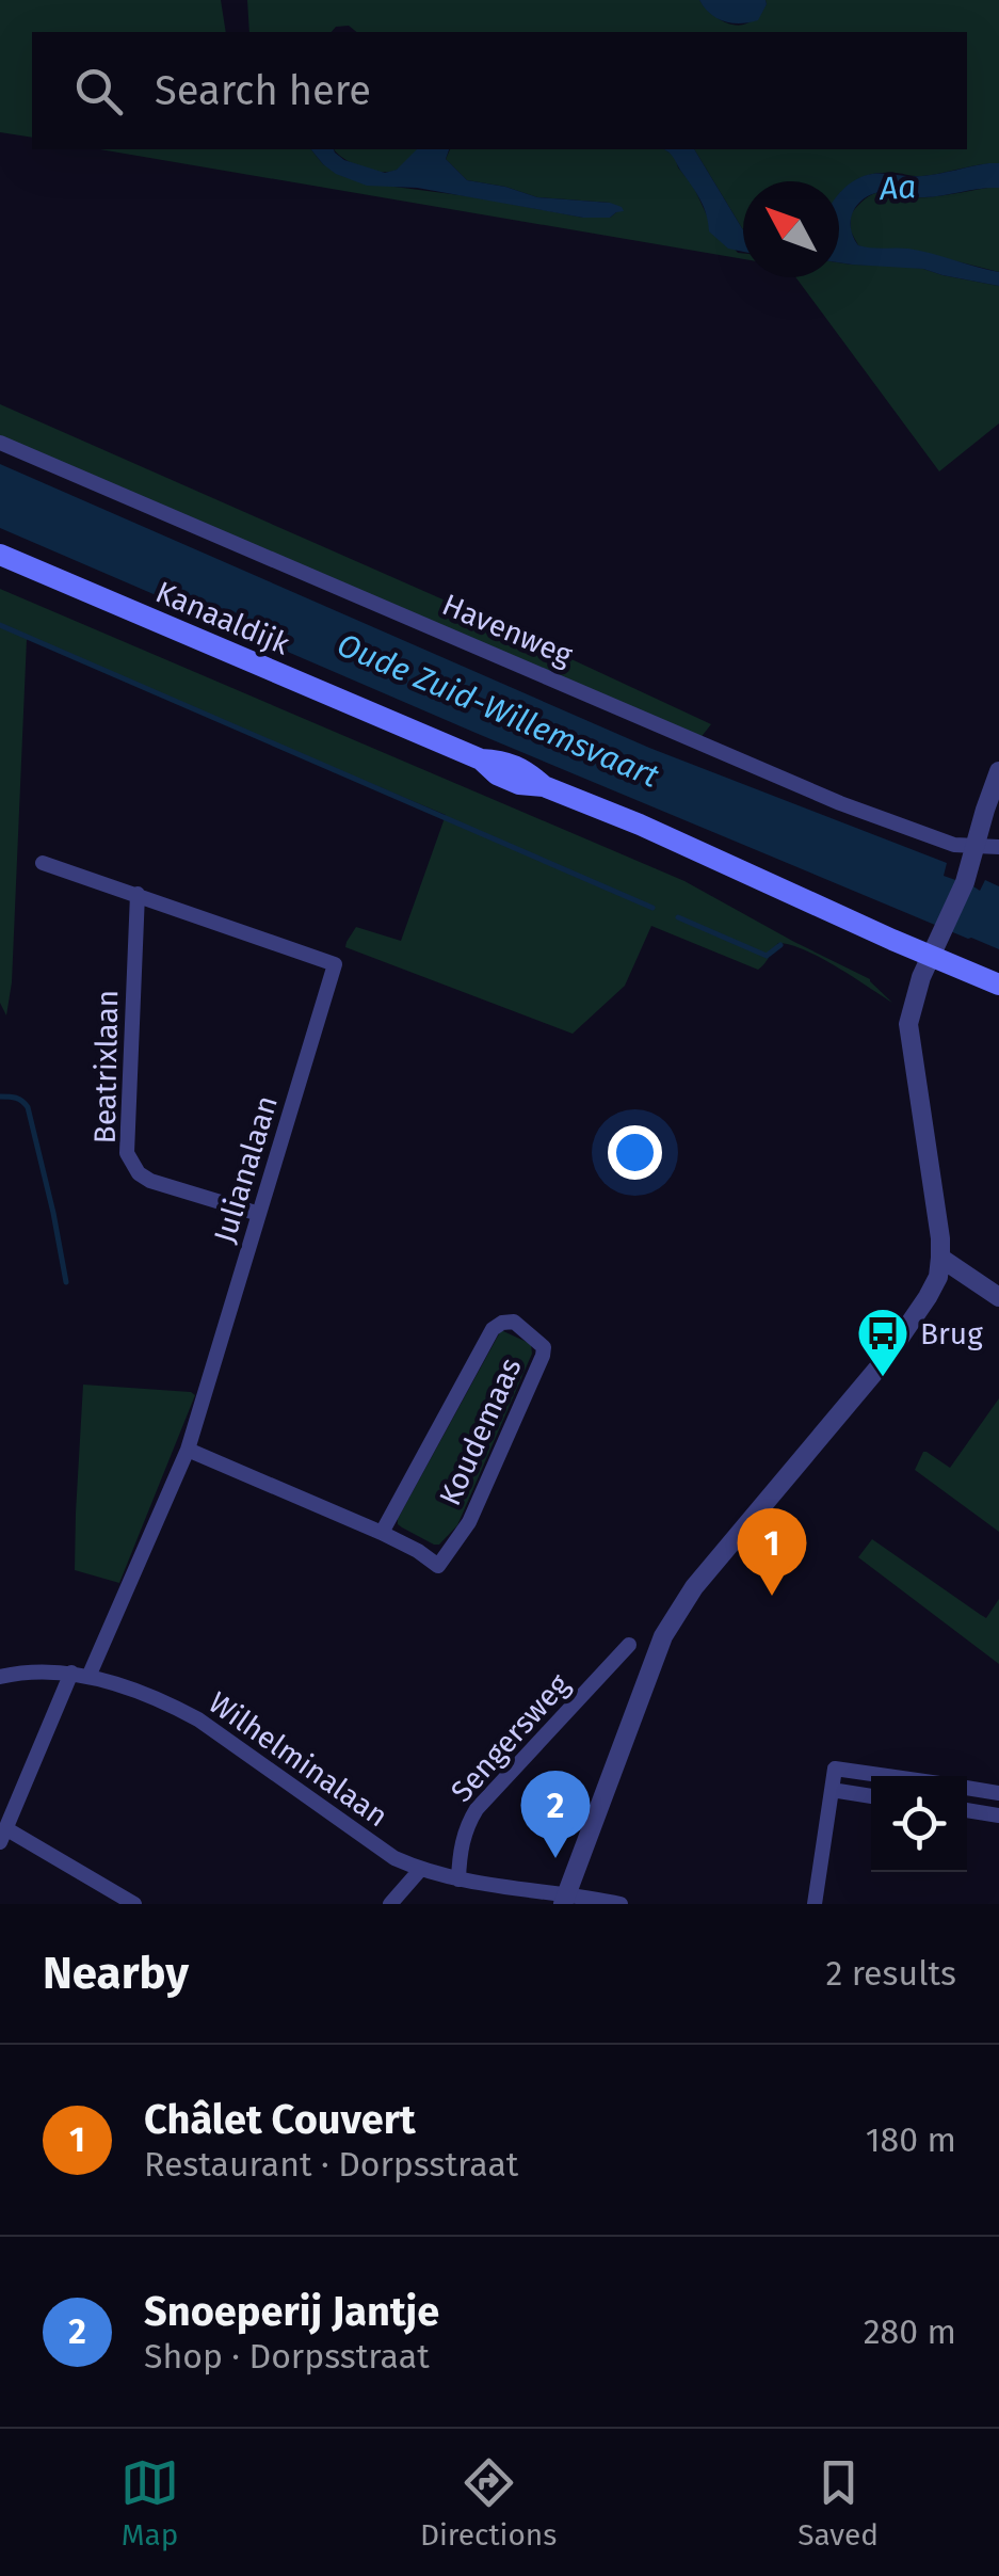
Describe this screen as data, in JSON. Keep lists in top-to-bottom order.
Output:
{
  "streets": {
    "main road": ["Kanaaldijk"],
    "street": [
      "Havenweg",
      "Beatrixlaan",
      "Julianalaan",
      "Koudemaas",
      "Sengersweg",
      "Wilhelminalaan"
    ]
  },
  "crossings": [
    ["Beatrixlaan", "Julianalaan"],
    ["Julianalaan", "Koudemaas"],
    ["Julianalaan", "Wilhelminalaan"],
    ["Sengersweg", "Wilhelminalaan"]
  ],
  "water": ["Aa", "Oude Zuid-Willemsvaart"],
  "places": {
    "bus stop": ["Brug"]
  },
  "north": "top left",
  "page": {
    "search": "Search here",
    "pins": ["1", "2"],
    "heading": ["Nearby", "2 results"],
    "list": [
      {
        "mark": "1",
        "name": "Châlet Couvert",
        "note": "Restaurant · Dorpsstraat",
        "value": "180 m"
      },
      {
        "mark": "2",
        "name": "Snoeperij Jantje",
        "note": "Shop · Dorpsstraat",
        "value": "280 m"
      }
    ],
    "nav": ["Map", "Directions", "Saved"]
  }
}
